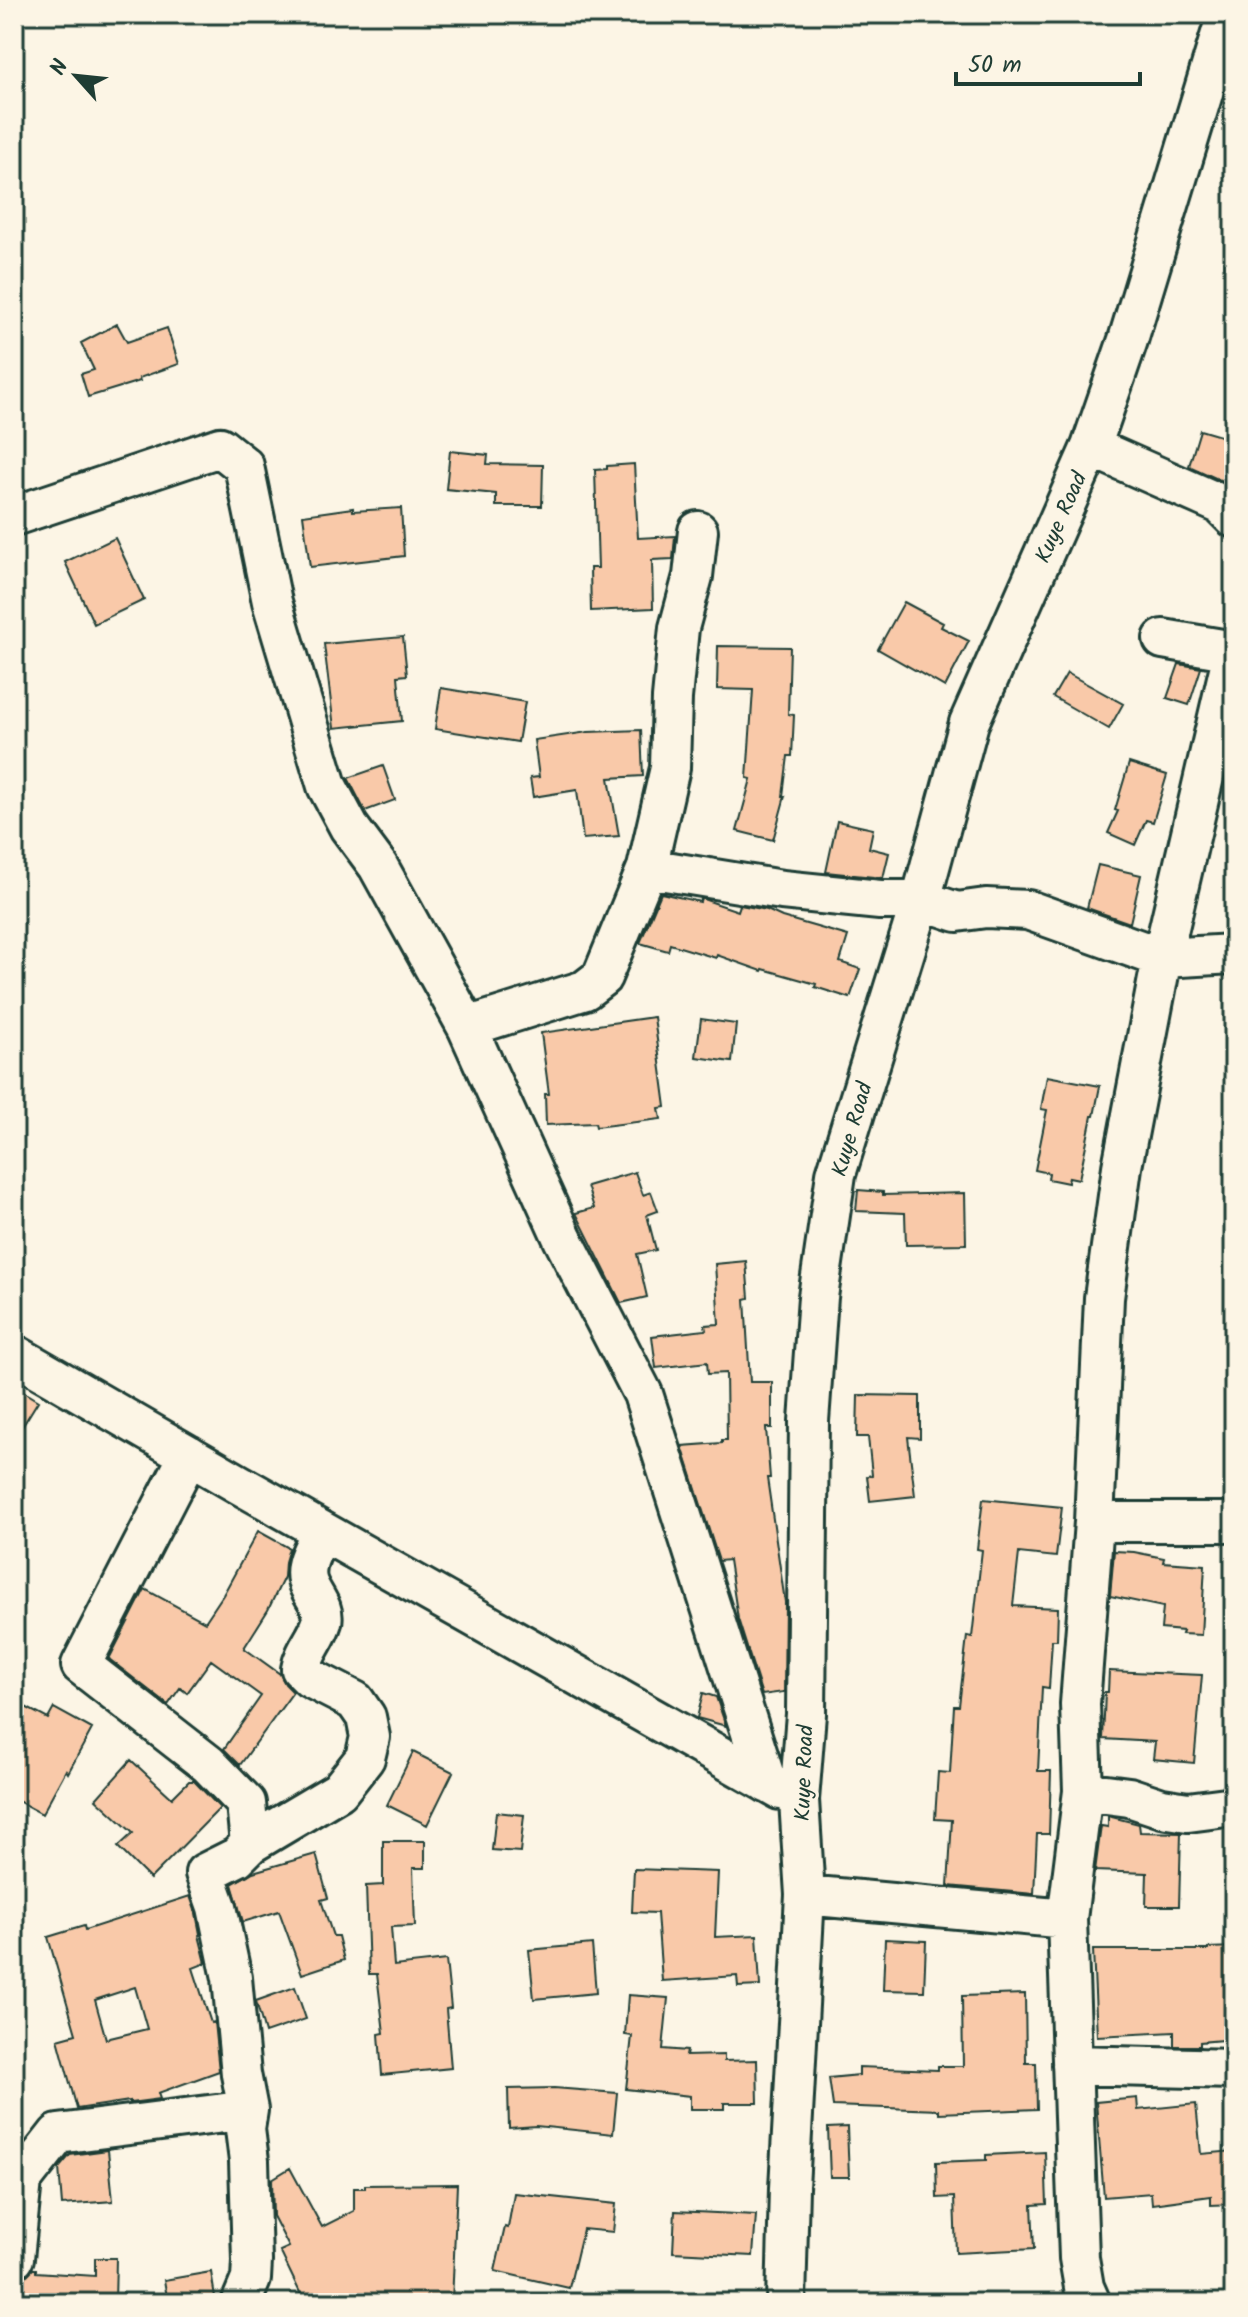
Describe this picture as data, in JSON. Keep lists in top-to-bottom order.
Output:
{
  "streets": {
    "street": ["Kuye Road"]
  },
  "scale_bar": "50 m",
  "north": "top left"
}
